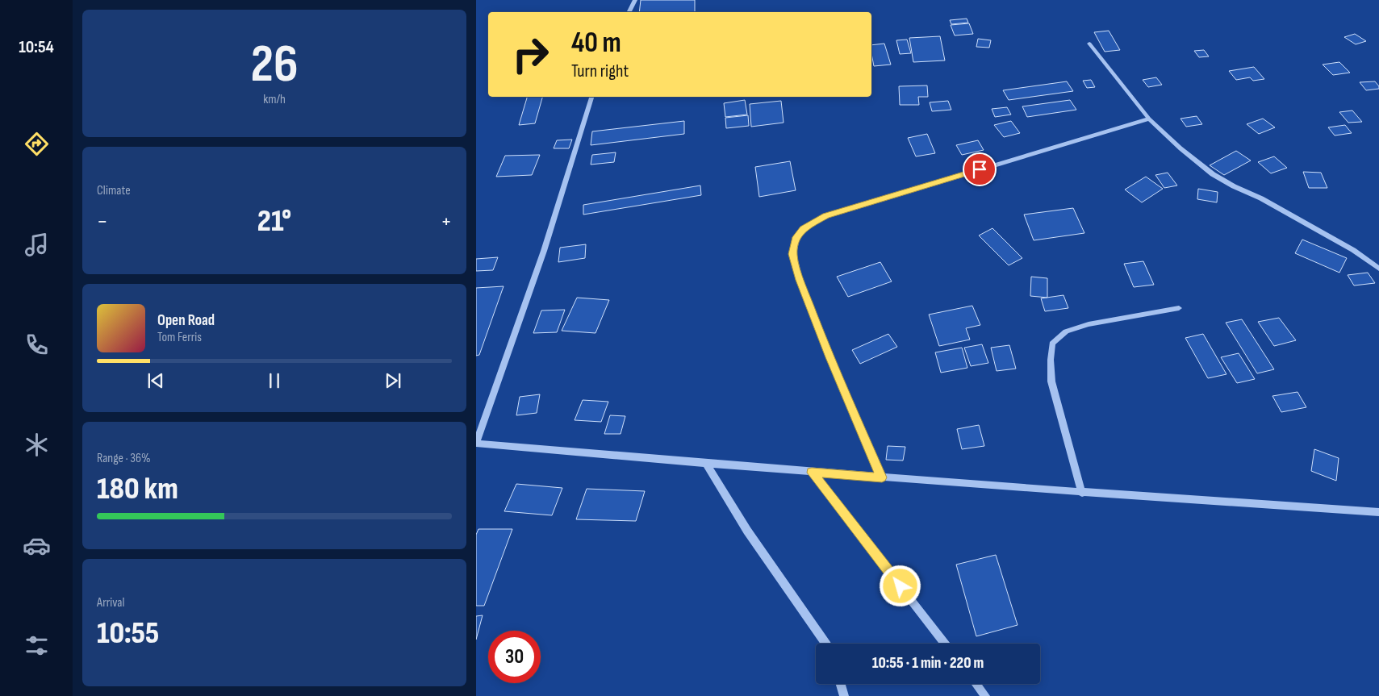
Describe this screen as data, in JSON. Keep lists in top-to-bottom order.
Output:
{
  "page": {
    "tabs": "10:54",
    "tile": [
      ["26", "km/h"],
      "Climate",
      ["Range · 36%", "180 km"],
      ["Arrival", "10:55"]
    ],
    "turn": ["40 m", "Turn right"],
    "heat": ["−", "21°", "+"],
    "song": ["Open Road", "Tom Ferris"],
    "limit": "30",
    "trip": "10:55 · 1 min · 220 m"
  }
}
